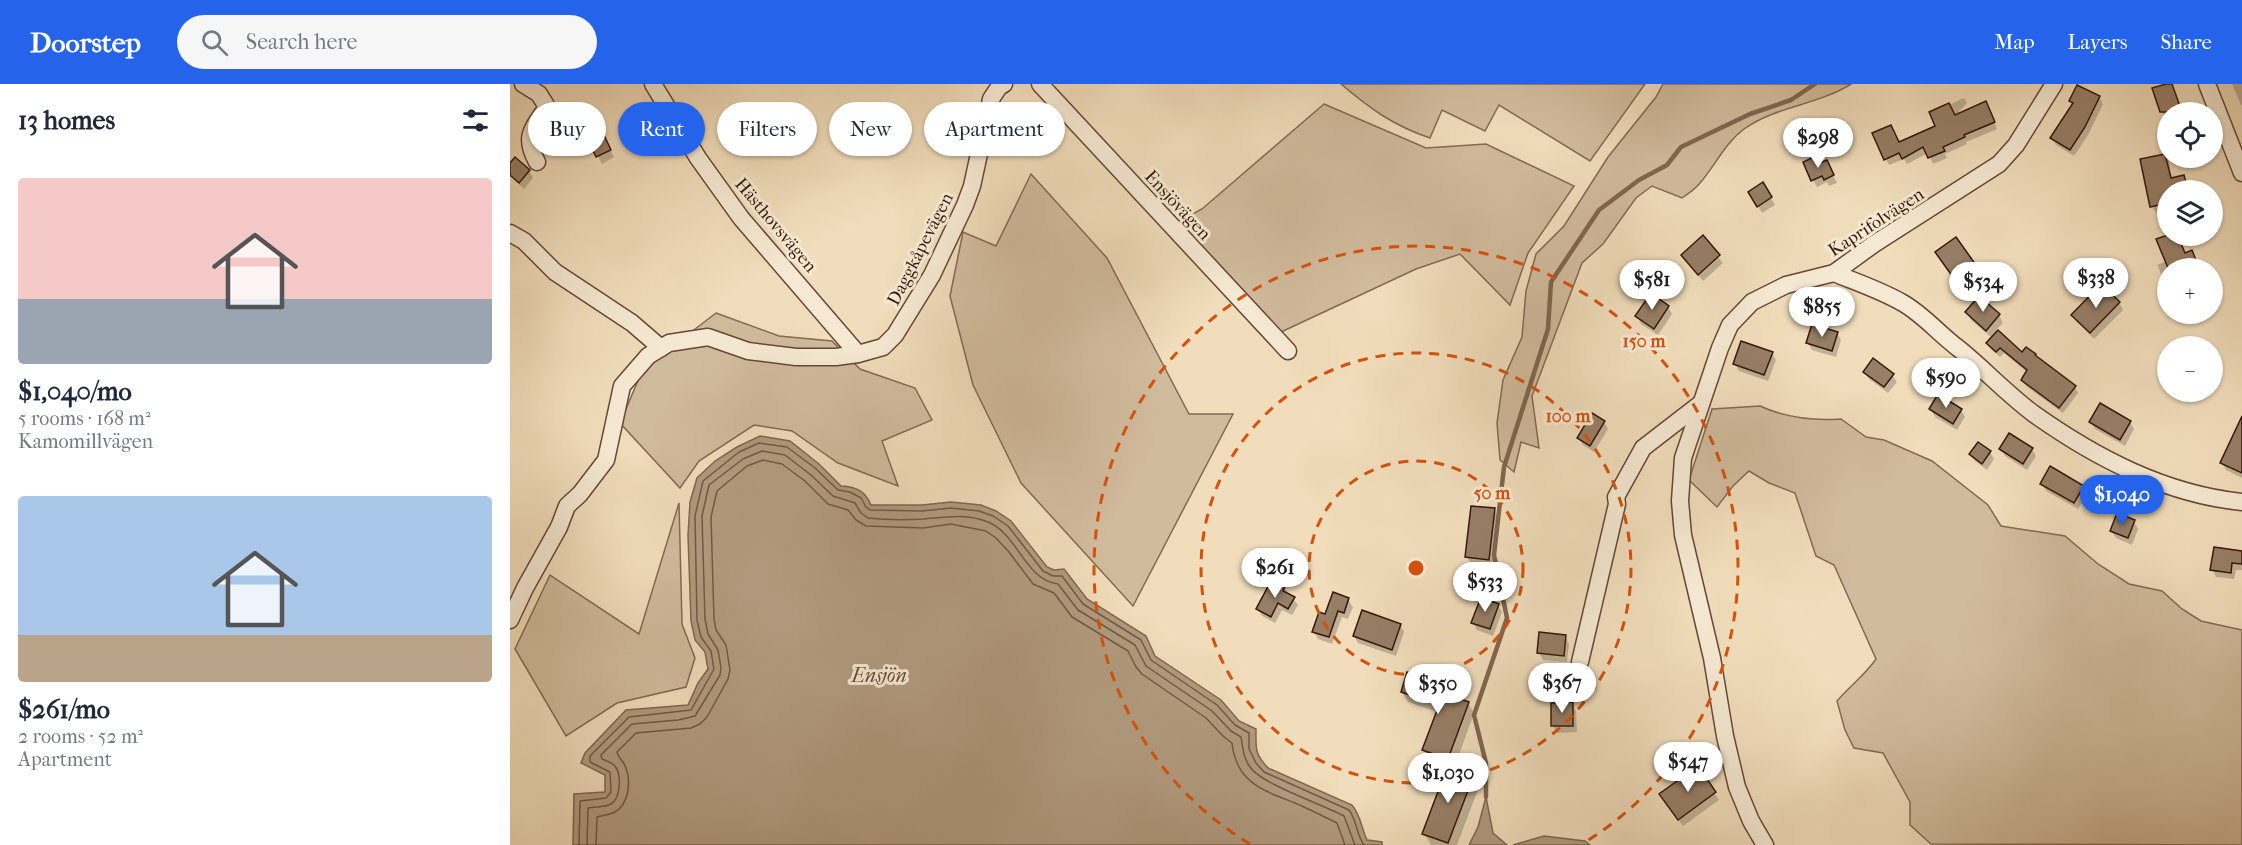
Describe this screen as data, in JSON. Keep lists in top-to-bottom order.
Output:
{
  "streets": {
    "street": [
      "Ensjövägen",
      "Kaprifolvägen",
      "Hästhovsvägen",
      "Daggkåpevägen"
    ]
  },
  "crossings": [
    ["Hästhovsvägen", "Daggkåpevägen"]
  ],
  "water": ["Ensjön"],
  "page": {
    "header": "Doorstep",
    "search": "Search here",
    "nav": ["Map", "Layers", "Share"],
    "heading": "13 homes",
    "map_buttons": ["+", "−"],
    "chip": [
      "Buy",
      "Rent",
      "Filters",
      "New",
      "Apartment"
    ],
    "price": [
      "$298",
      "$338",
      "$581",
      "$534",
      "$855",
      "$590",
      "$1,040",
      "$261",
      "$533",
      "$367",
      "$350",
      "$547",
      "$1,030"
    ],
    "list": [
      {
        "name": "$1,040/mo",
        "note": "5 rooms · 168 m² · Kamomillvägen"
      },
      {
        "name": "$261/mo",
        "note": "2 rooms · 52 m² · Apartment"
      }
    ]
  },
  "rings": ["150 m", "100 m", "50 m"]
}
